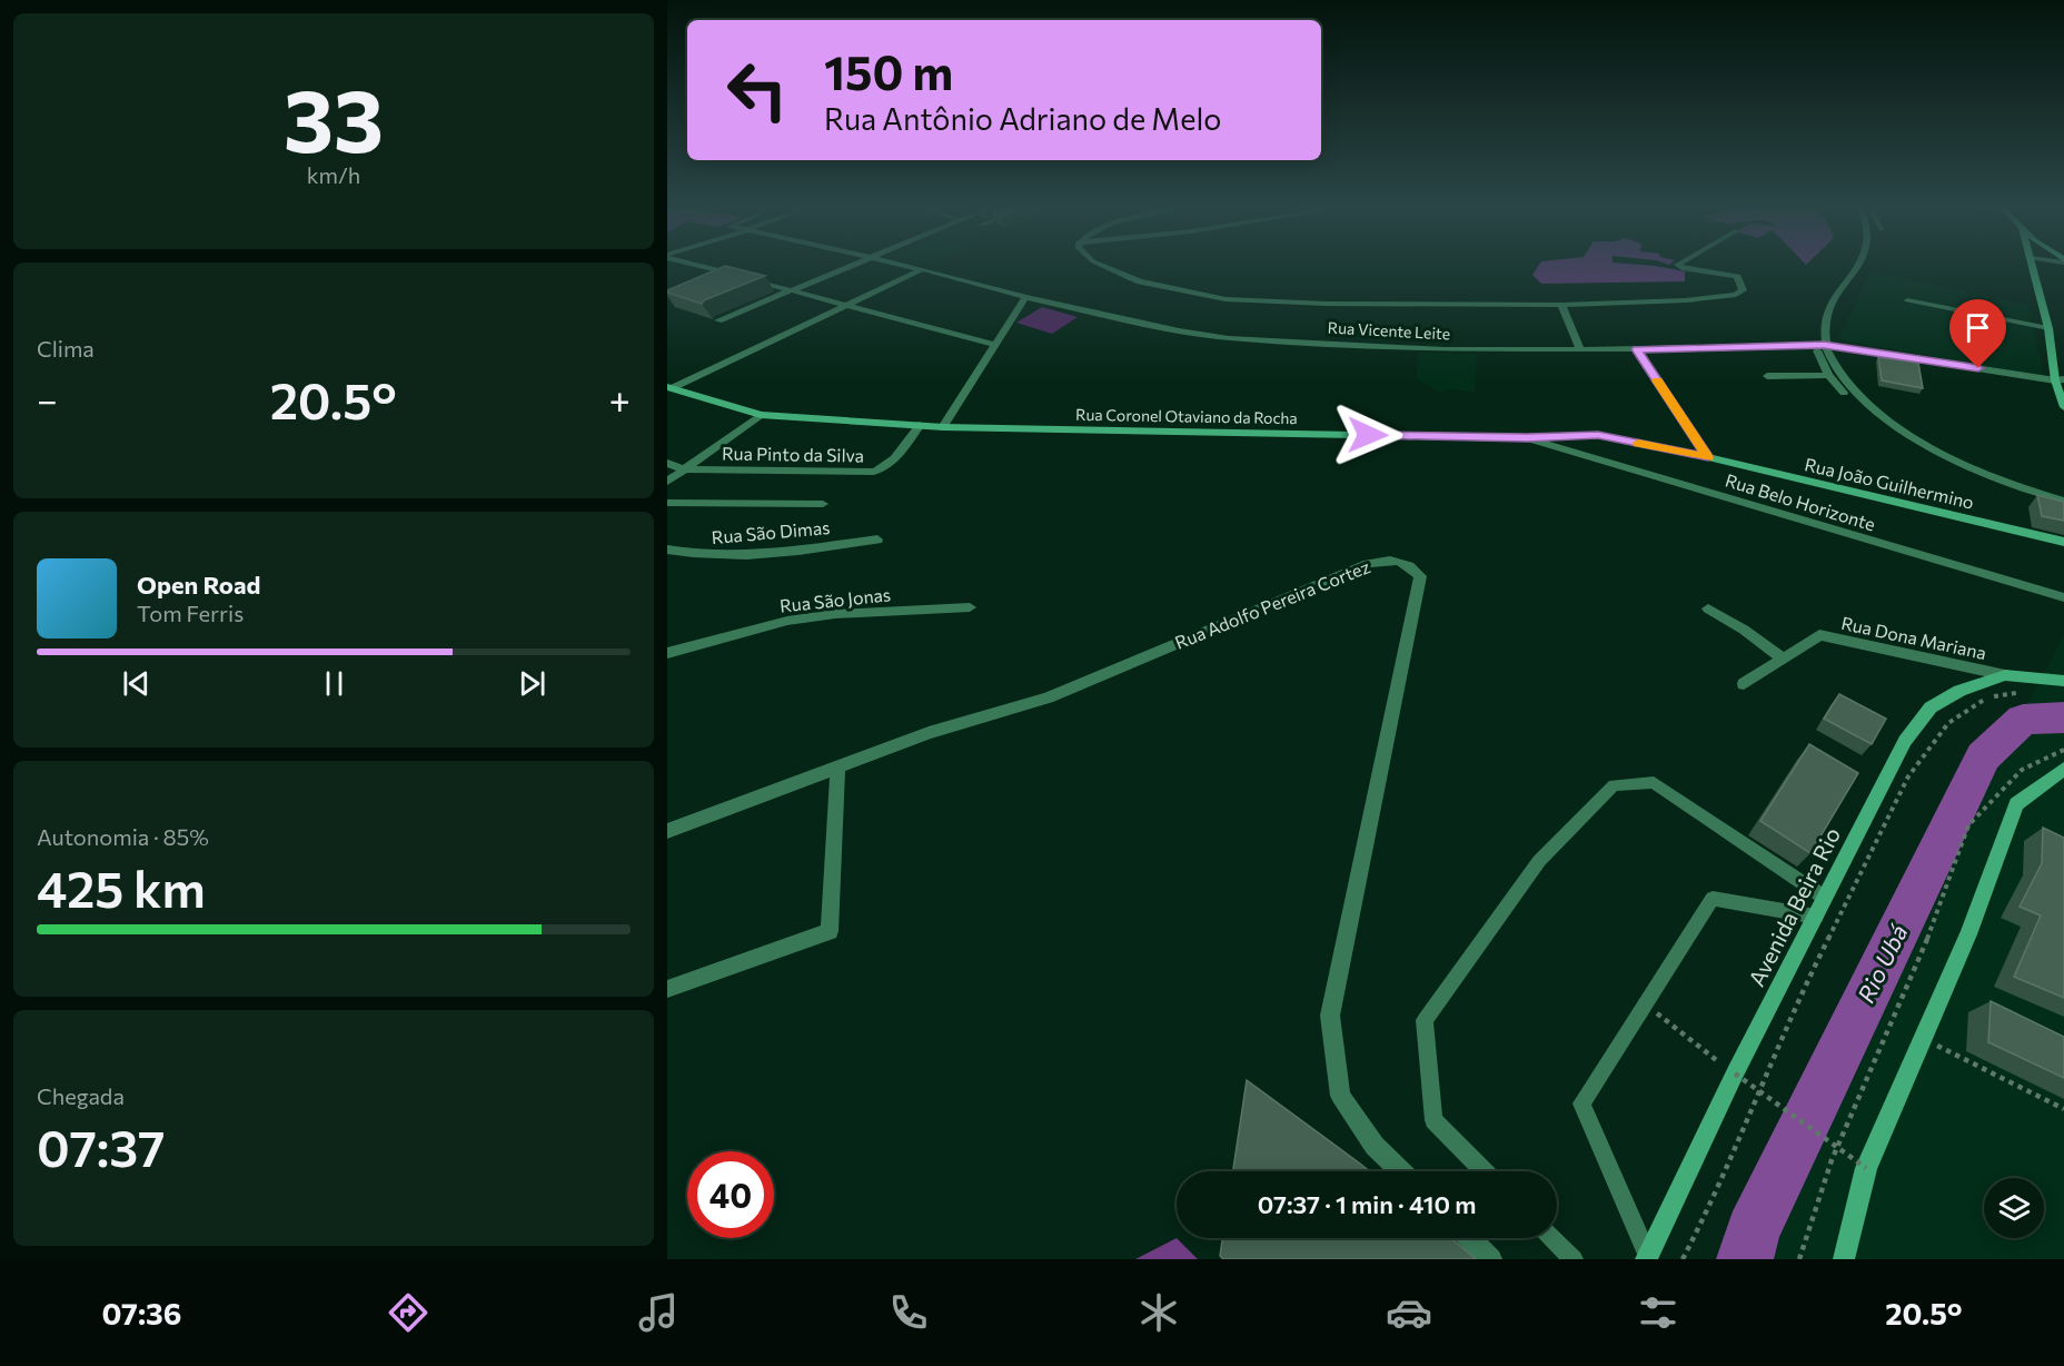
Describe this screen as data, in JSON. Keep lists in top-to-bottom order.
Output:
{
  "streets": {
    "street": [
      "Rua Vicente Leite",
      "Rua Coronel Otaviano da Rocha",
      "Rua Pinto da Silva",
      "Rua João Guilhermino",
      "Rua Belo Horizonte",
      "Rua São Dimas",
      "Rua São Jonas",
      "Rua Adolfo Pereira Cortez",
      "Rua Dona Mariana",
      "Avenida Beira Rio"
    ]
  },
  "crossings": [
    ["Rua Coronel Otaviano da Rocha", "Rua Pinto da Silva"],
    ["Rua Coronel Otaviano da Rocha", "Rua João Guilhermino"],
    ["Rua Coronel Otaviano da Rocha", "Rua Belo Horizonte"],
    ["Rua Dona Mariana", "Avenida Beira Rio"]
  ],
  "water": ["Rio Ubá"],
  "page": {
    "tile": [
      ["33", "km/h"],
      "Clima",
      ["Autonomia · 85%", "425 km"],
      ["Chegada", "07:37"]
    ],
    "turn": ["150 m", "Rua Antônio Adriano de Melo"],
    "heat": ["−", "20.5°", "+"],
    "song": ["Open Road", "Tom Ferris"],
    "limit": "40",
    "trip": "07:37 · 1 min · 410 m",
    "tabs": ["07:36", "20.5°"]
  }
}
